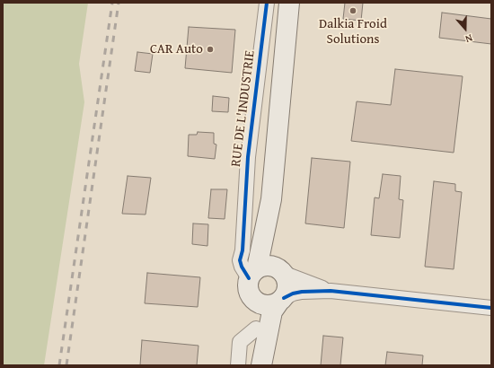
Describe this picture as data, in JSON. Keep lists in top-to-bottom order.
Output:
{
  "streets": {
    "street": ["RUE DE L'INDUSTRIE"]
  },
  "places": ["Dalkia Froid Solutions", "CAR Auto"],
  "north": "bottom"
}
